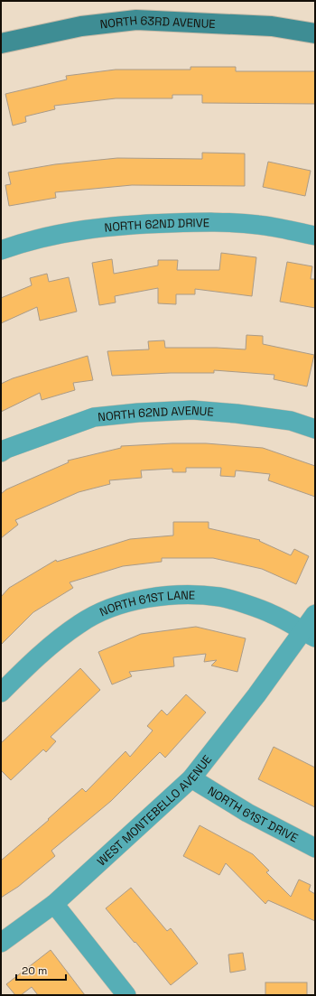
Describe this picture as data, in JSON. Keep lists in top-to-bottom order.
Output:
{
  "streets": {
    "street": [
      "NORTH 63RD AVENUE",
      "NORTH 62ND DRIVE",
      "NORTH 62ND AVENUE",
      "NORTH 61ST LANE",
      "WEST MONTEBELLO AVENUE",
      "NORTH 61ST DRIVE"
    ]
  },
  "crossings": [
    ["NORTH 61ST LANE", "WEST MONTEBELLO AVENUE"],
    ["WEST MONTEBELLO AVENUE", "NORTH 61ST DRIVE"]
  ],
  "scale_bar": "20 m"
}
